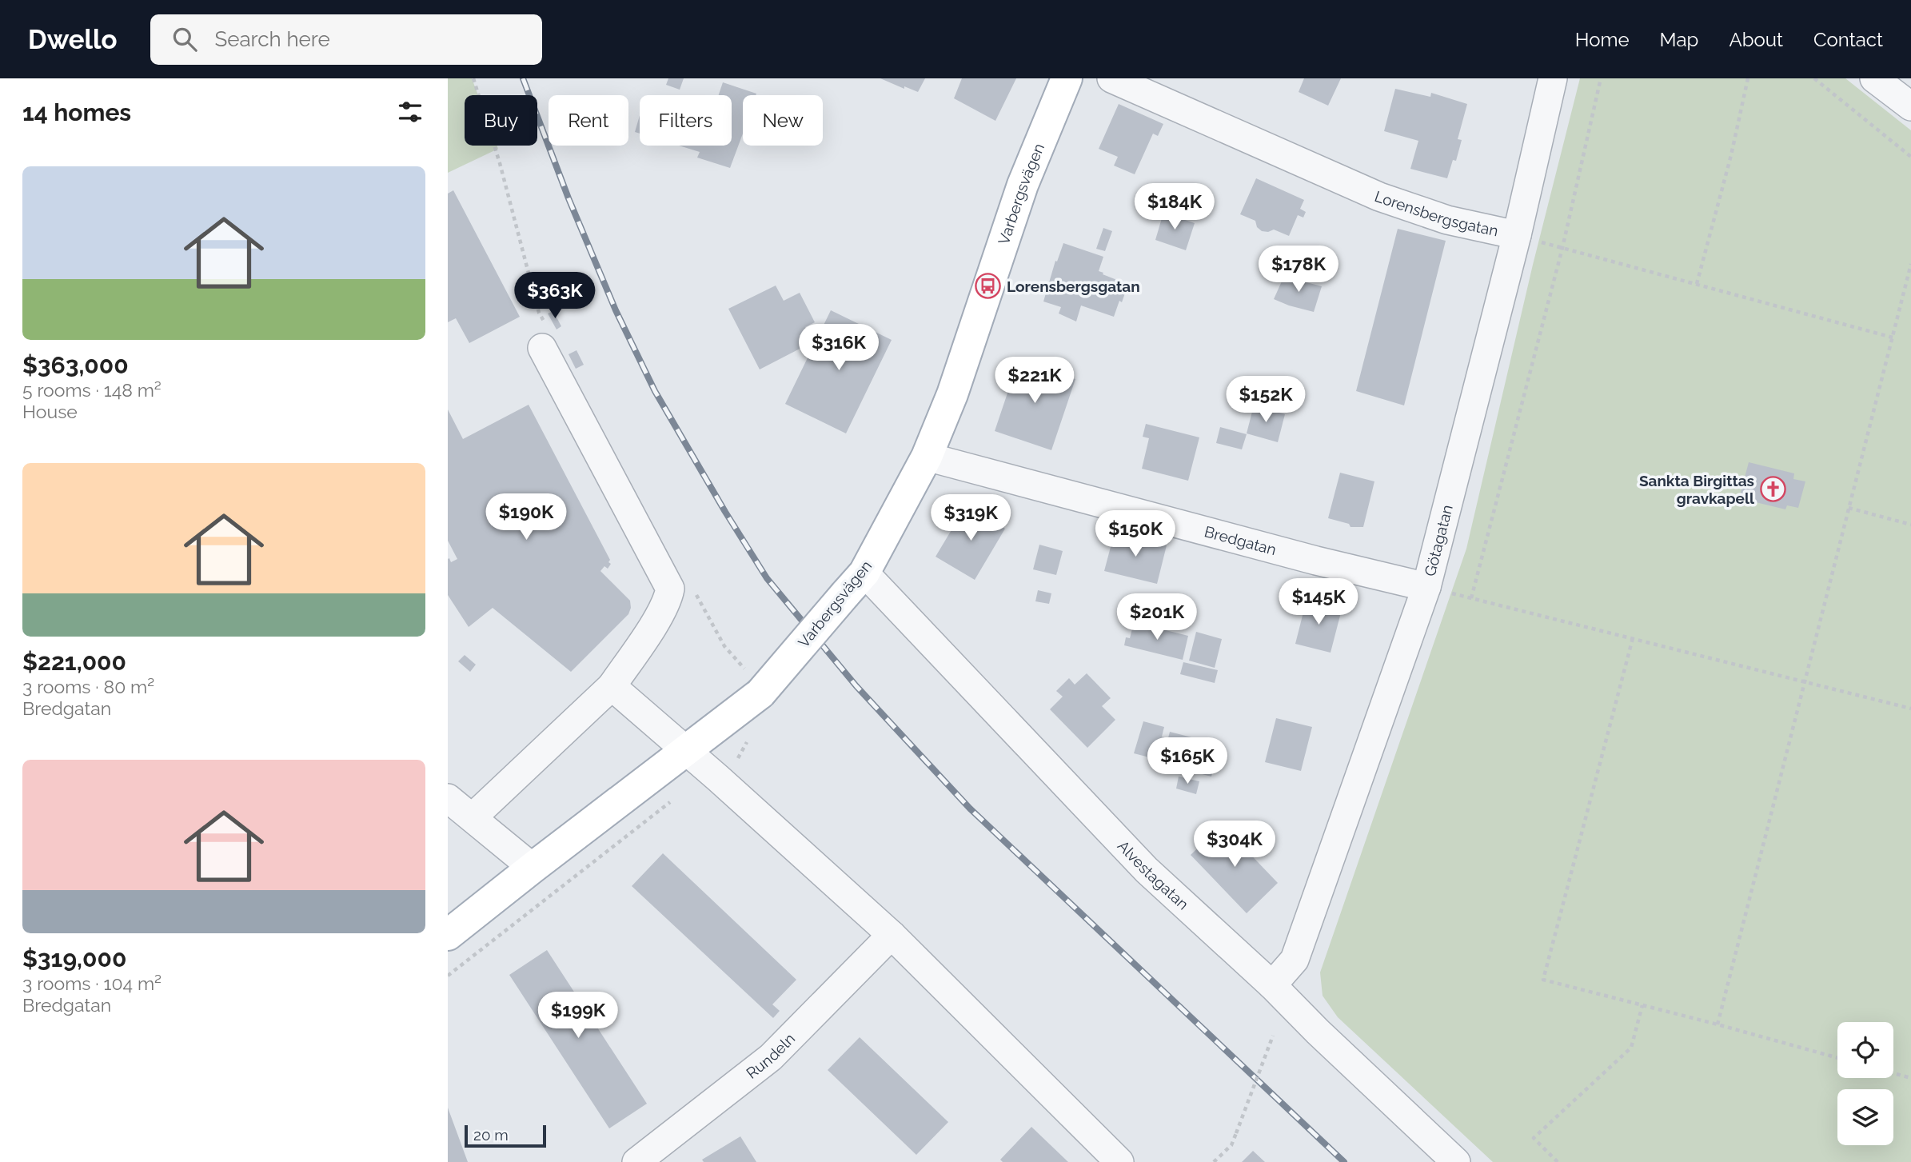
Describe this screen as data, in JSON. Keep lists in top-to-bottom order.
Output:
{
  "streets": {
    "main road": ["Varbergsvägen"],
    "street": [
      "Lorensbergsgatan",
      "Bredgatan",
      "Götagatan",
      "Alvestagatan",
      "Rundeln"
    ]
  },
  "crossings": [
    ["Varbergsvägen", "Bredgatan"],
    ["Varbergsvägen", "Alvestagatan"],
    ["Lorensbergsgatan", "Götagatan"],
    ["Bredgatan", "Götagatan"],
    ["Götagatan", "Alvestagatan"]
  ],
  "places": {
    "bus stop": ["Lorensbergsgatan"],
    "church": ["Sankta Birgittas gravkapell"]
  },
  "scale_bar": "20 m",
  "page": {
    "header": "Dwello",
    "search": "Search here",
    "nav": [
      "Home",
      "Map",
      "About",
      "Contact"
    ],
    "heading": "14 homes",
    "chip": [
      "Buy",
      "Rent",
      "Filters",
      "New"
    ],
    "list": [
      {
        "name": "$363,000",
        "note": "5 rooms · 148 m² · House"
      },
      {
        "name": "$221,000",
        "note": "3 rooms · 80 m² · Bredgatan"
      },
      {
        "name": "$319,000",
        "note": "3 rooms · 104 m² · Bredgatan"
      }
    ],
    "price": [
      "$184K",
      "$178K",
      "$363K",
      "$316K",
      "$221K",
      "$152K",
      "$190K",
      "$319K",
      "$150K",
      "$145K",
      "$201K",
      "$165K",
      "$304K",
      "$199K"
    ],
    "scale": "20 m"
  }
}
